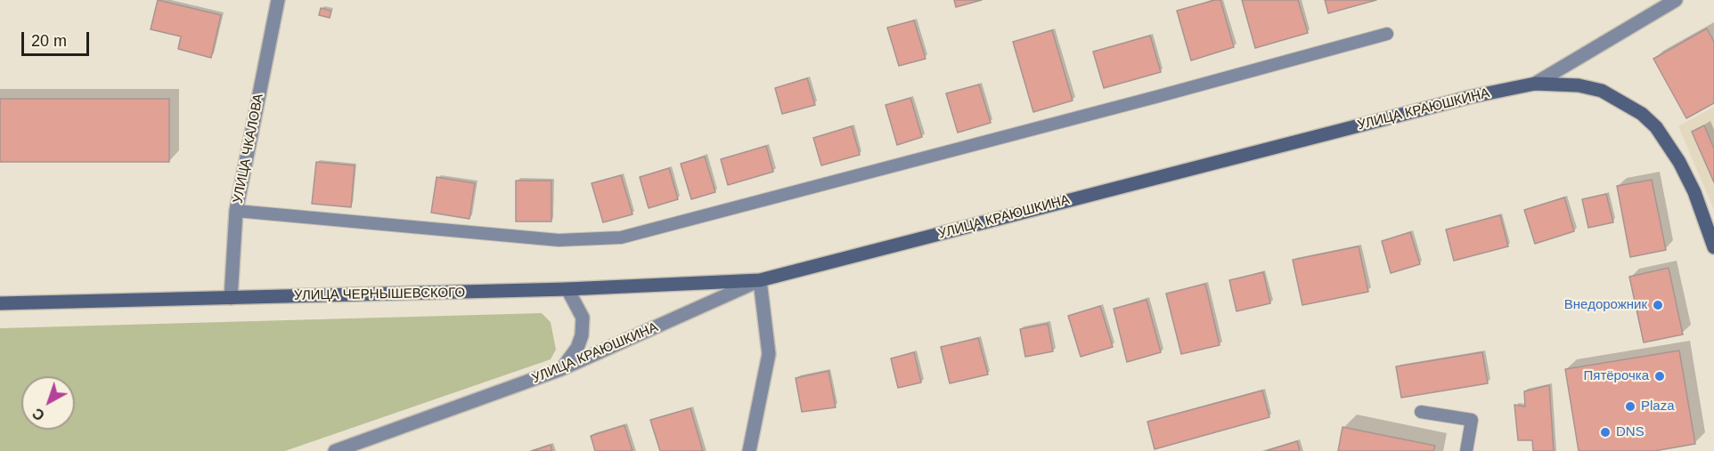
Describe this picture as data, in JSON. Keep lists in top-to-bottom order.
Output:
{
  "streets": {
    "main road": ["УЛИЦА КРАЮШКИНА", "УЛИЦА ЧЕРНЫШЕВСКОГО"],
    "street": ["УЛИЦА ЧКАЛОВА"]
  },
  "crossings": [
    ["УЛИЦА КРАЮШКИНА", "УЛИЦА ЧЕРНЫШЕВСКОГО"],
    ["УЛИЦА ЧКАЛОВА", "УЛИЦА ЧЕРНЫШЕВСКОГО"]
  ],
  "places": [
    "Внедорожник",
    "Пятёрочка",
    "Plaza",
    "DNS"
  ],
  "scale_bar": "20 m",
  "north": "bottom left"
}
